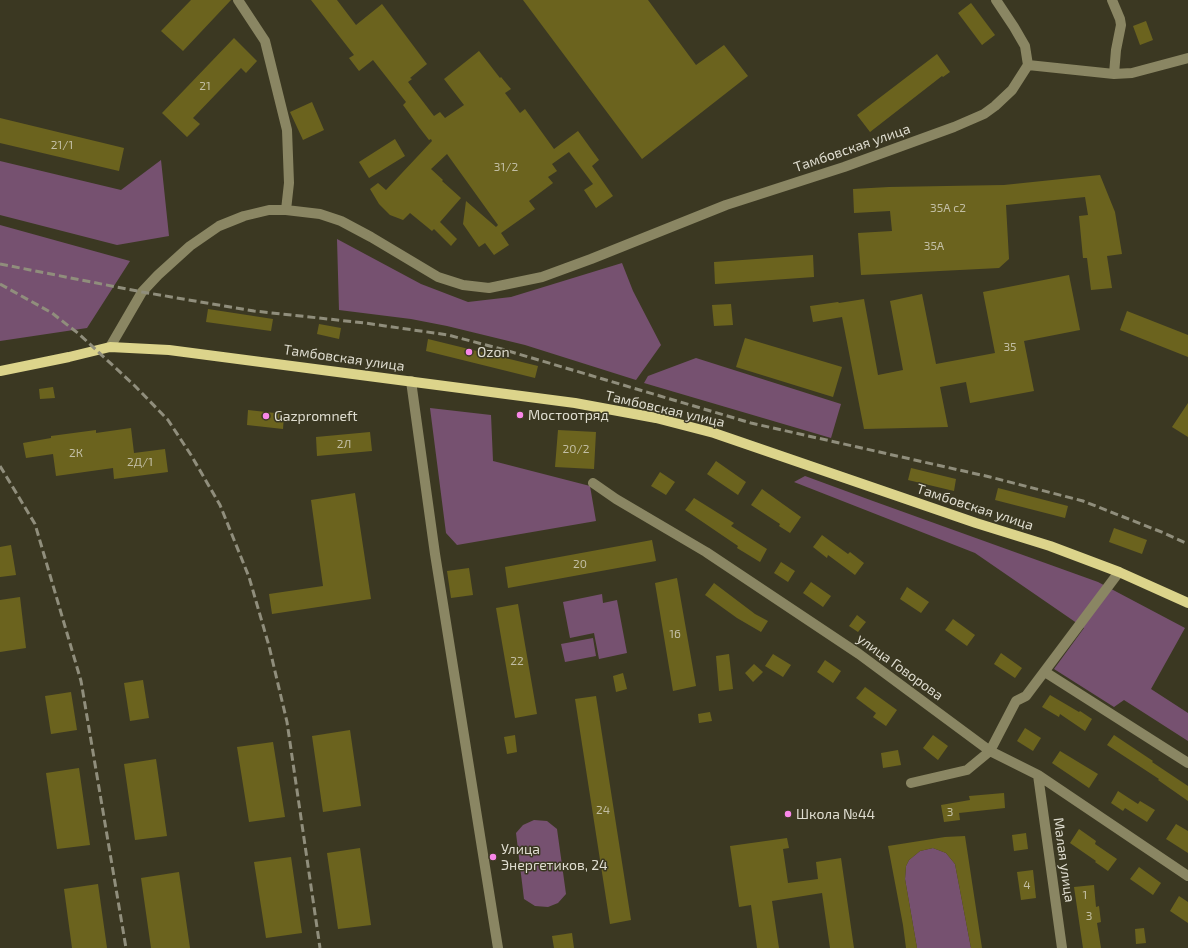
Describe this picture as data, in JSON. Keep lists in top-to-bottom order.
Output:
{
  "streets": {
    "main road": ["Тамбовская улица"],
    "street": ["улица Говорова", "Малая улица"]
  },
  "crossings": [
    ["улица Говорова", "Малая улица"]
  ],
  "places": [
    "Ozon",
    "Мостоотряд",
    "Gazpromneft",
    "Школа №44",
    "Улица Энергетиков, 24"
  ],
  "house_numbers": [
    "21",
    "21/1",
    "31/2",
    "35А с2",
    "35А",
    "35",
    "2Л",
    "20/2",
    "2К",
    "2Д/1",
    "20",
    "16",
    "22",
    "24",
    "3",
    "4",
    "1",
    "3"
  ]
}
